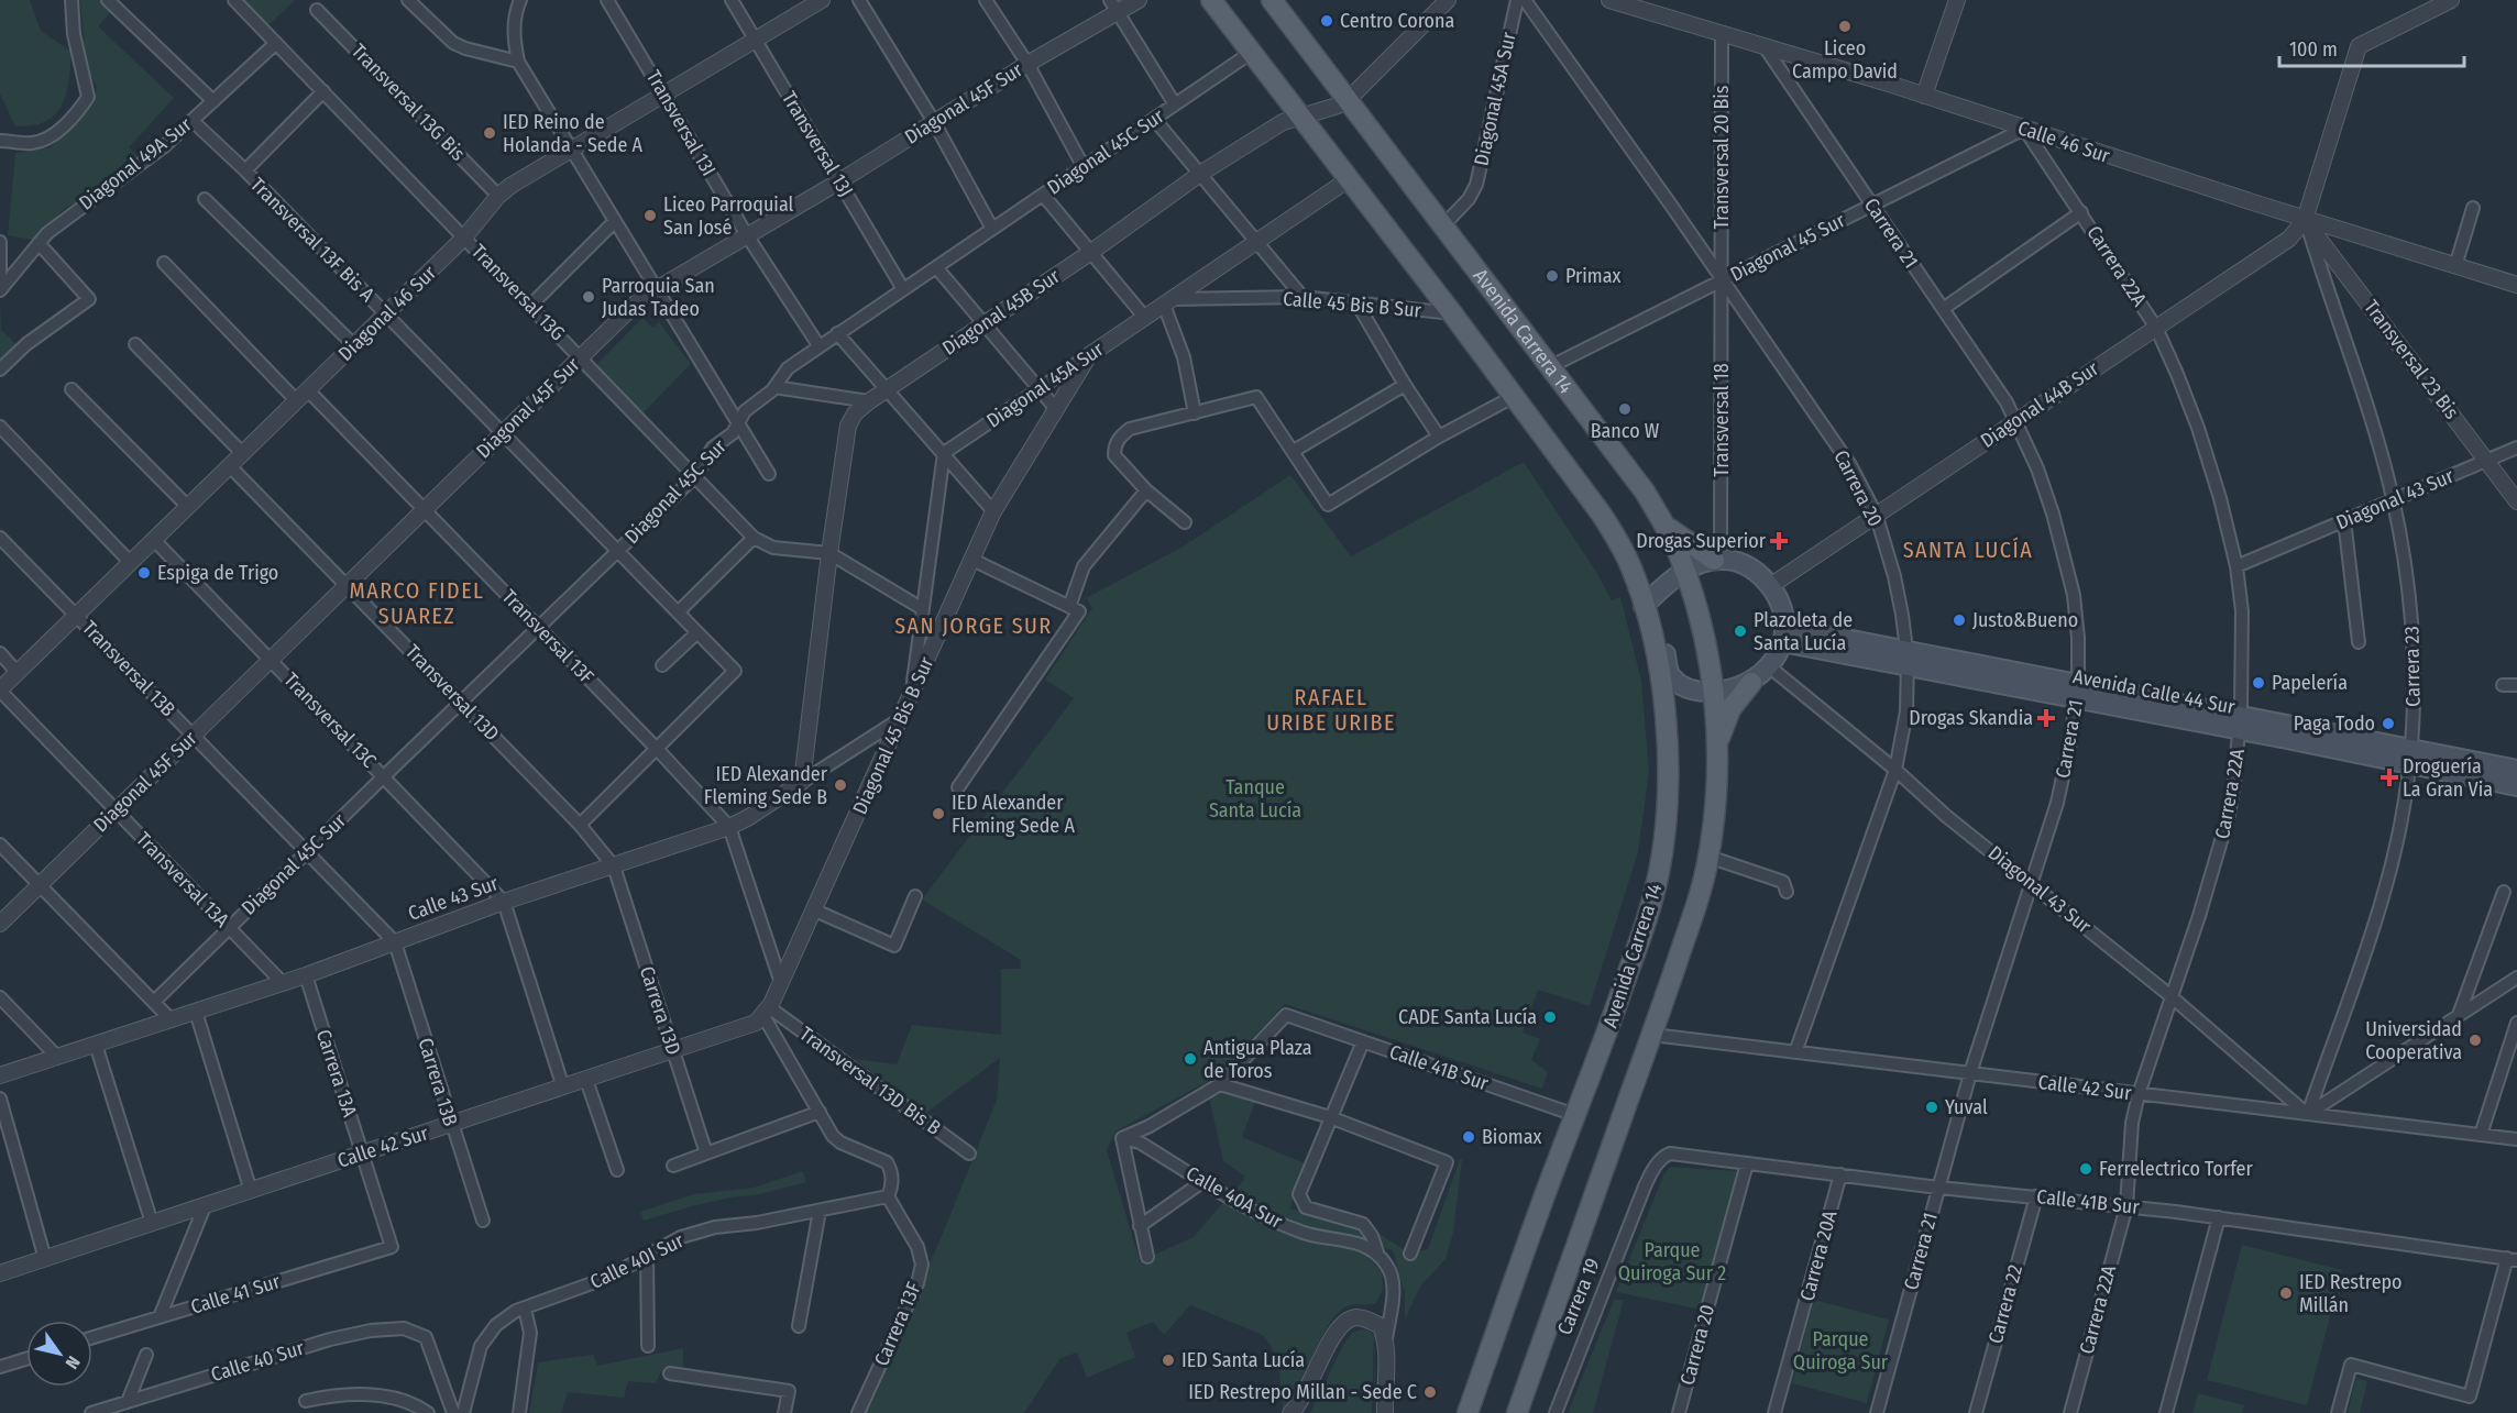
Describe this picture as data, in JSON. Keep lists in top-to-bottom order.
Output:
{
  "streets": {
    "main road": ["Avenida Carrera 14", "Avenida Calle 44 Sur"],
    "street": [
      "Diagonal 45A Sur",
      "Transversal 13G Bis",
      "Diagonal 45F Sur",
      "Transversal 13I",
      "Calle 46 Sur",
      "Transversal 13J",
      "Diagonal 45C Sur",
      "Transversal 20 Bis",
      "Diagonal 49A Sur",
      "Carrera 21",
      "Transversal 13F Bis A",
      "Diagonal 45 Sur",
      "Carrera 22A",
      "Transversal 13G",
      "Calle 45 Bis B Sur",
      "Diagonal 45B Sur",
      "Diagonal 46 Sur",
      "Transversal 23 Bis",
      "Diagonal 44B Sur",
      "Transversal 18",
      "Carrera 20",
      "Diagonal 43 Sur",
      "Transversal 13F",
      "Carrera 23",
      "Transversal 13B",
      "Transversal 13D",
      "Transversal 13C",
      "Diagonal 45 Bis B Sur",
      "Transversal 13A",
      "Calle 43 Sur",
      "Carrera 13D",
      "Calle 41B Sur",
      "Carrera 13A",
      "Transversal 13D Bis B",
      "Carrera 13B",
      "Calle 42 Sur",
      "Calle 40A Sur",
      "Carrera 20A",
      "Calle 40I Sur",
      "Calle 41 Sur",
      "Carrera 19",
      "Carrera 22",
      "Carrera 13F",
      "Calle 40 Sur"
    ]
  },
  "crossings": [
    ["Diagonal 45A Sur", "Calle 45 Bis B Sur"],
    ["Diagonal 45A Sur", "Avenida Carrera 14"],
    ["Diagonal 45A Sur", "Diagonal 45 Bis B Sur"],
    ["Transversal 13G Bis", "Diagonal 46 Sur"],
    ["Diagonal 45F Sur", "Transversal 13I"],
    ["Diagonal 45F Sur", "Transversal 13J"],
    ["Diagonal 45F Sur", "Transversal 13F Bis A"],
    ["Diagonal 45F Sur", "Transversal 13G"],
    ["Diagonal 45F Sur", "Transversal 13F"],
    ["Diagonal 45F Sur", "Transversal 13B"],
    ["Diagonal 45F Sur", "Transversal 13D"],
    ["Diagonal 45F Sur", "Transversal 13C"],
    ["Diagonal 45F Sur", "Transversal 13A"],
    ["Transversal 13I", "Diagonal 45C Sur"],
    ["Transversal 13I", "Diagonal 46 Sur"],
    ["Calle 46 Sur", "Transversal 20 Bis"],
    ["Calle 46 Sur", "Carrera 21"],
    ["Calle 46 Sur", "Diagonal 45 Sur"],
    ["Calle 46 Sur", "Carrera 22A"],
    ["Calle 46 Sur", "Transversal 23 Bis"],
    ["Calle 46 Sur", "Diagonal 44B Sur"],
    ["Calle 46 Sur", "Carrera 23"],
    ["Transversal 13J", "Diagonal 45C Sur"],
    ["Transversal 13J", "Diagonal 46 Sur"],
    ["Diagonal 45C Sur", "Transversal 13F Bis A"],
    ["Diagonal 45C Sur", "Transversal 13G"],
    ["Diagonal 45C Sur", "Avenida Carrera 14"],
    ["Diagonal 45C Sur", "Transversal 13F"],
    ["Diagonal 45C Sur", "Transversal 13B"],
    ["Diagonal 45C Sur", "Transversal 13D"],
    ["Diagonal 45C Sur", "Transversal 13C"],
    ["Diagonal 45C Sur", "Transversal 13A"],
    ["Transversal 20 Bis", "Diagonal 45 Sur"],
    ["Transversal 20 Bis", "Transversal 18"],
    ["Transversal 20 Bis", "Carrera 20"],
    ["Diagonal 49A Sur", "Transversal 13F Bis A"],
    ["Diagonal 49A Sur", "Transversal 13G"],
    ["Carrera 21", "Diagonal 45 Sur"],
    ["Carrera 21", "Diagonal 44B Sur"],
    ["Carrera 21", "Diagonal 43 Sur"],
    ["Carrera 21", "Avenida Calle 44 Sur"],
    ["Carrera 21", "Calle 41B Sur"],
    ["Carrera 21", "Calle 42 Sur"],
    ["Transversal 13F Bis A", "Diagonal 46 Sur"],
    ["Transversal 13F Bis A", "Transversal 13F"],
    ["Diagonal 45 Sur", "Carrera 22A"],
    ["Diagonal 45 Sur", "Avenida Carrera 14"],
    ["Diagonal 45 Sur", "Transversal 18"],
    ["Diagonal 45 Sur", "Carrera 20"],
    ["Carrera 22A", "Diagonal 44B Sur"],
    ["Carrera 22A", "Diagonal 43 Sur"],
    ["Carrera 22A", "Avenida Calle 44 Sur"],
    ["Carrera 22A", "Calle 41B Sur"],
    ["Carrera 22A", "Calle 42 Sur"],
    ["Transversal 13G", "Diagonal 45B Sur"],
    ["Transversal 13G", "Diagonal 46 Sur"],
    ["Calle 45 Bis B Sur", "Avenida Carrera 14"],
    ["Diagonal 45B Sur", "Avenida Carrera 14"],
    ["Diagonal 45B Sur", "Calle 43 Sur"],
    ["Diagonal 46 Sur", "Transversal 13F"],
    ["Diagonal 46 Sur", "Transversal 13B"],
    ["Diagonal 46 Sur", "Transversal 13D"],
    ["Diagonal 46 Sur", "Transversal 13C"],
    ["Diagonal 46 Sur", "Transversal 13A"],
    ["Avenida Carrera 14", "Calle 41B Sur"],
    ["Avenida Carrera 14", "Calle 42 Sur"],
    ["Transversal 23 Bis", "Diagonal 44B Sur"],
    ["Transversal 23 Bis", "Diagonal 43 Sur"],
    ["Transversal 23 Bis", "Carrera 23"],
    ["Diagonal 44B Sur", "Carrera 20"],
    ["Diagonal 44B Sur", "Carrera 23"],
    ["Transversal 18", "Carrera 20"],
    ["Carrera 20", "Diagonal 43 Sur"],
    ["Carrera 20", "Avenida Calle 44 Sur"],
    ["Carrera 20", "Calle 41B Sur"],
    ["Carrera 20", "Calle 42 Sur"],
    ["Diagonal 43 Sur", "Carrera 23"],
    ["Diagonal 43 Sur", "Calle 42 Sur"],
    ["Transversal 13F", "Calle 43 Sur"],
    ["Carrera 23", "Avenida Calle 44 Sur"],
    ["Carrera 23", "Calle 42 Sur"],
    ["Transversal 13B", "Calle 43 Sur"],
    ["Transversal 13B", "Carrera 13B"],
    ["Transversal 13D", "Calle 43 Sur"],
    ["Transversal 13D", "Carrera 13D"],
    ["Transversal 13C", "Calle 43 Sur"],
    ["Diagonal 45 Bis B Sur", "Calle 43 Sur"],
    ["Diagonal 45 Bis B Sur", "Transversal 13D Bis B"],
    ["Diagonal 45 Bis B Sur", "Calle 42 Sur"],
    ["Transversal 13A", "Calle 43 Sur"],
    ["Calle 43 Sur", "Carrera 13D"],
    ["Calle 43 Sur", "Carrera 13A"],
    ["Calle 43 Sur", "Carrera 13B"],
    ["Carrera 13D", "Calle 42 Sur"],
    ["Calle 41B Sur", "Carrera 20A"],
    ["Calle 41B Sur", "Carrera 19"],
    ["Calle 41B Sur", "Carrera 22"],
    ["Carrera 13A", "Calle 42 Sur"],
    ["Carrera 13A", "Calle 41 Sur"],
    ["Transversal 13D Bis B", "Calle 42 Sur"],
    ["Carrera 13B", "Calle 42 Sur"],
    ["Calle 40I Sur", "Carrera 13F"]
  ],
  "districts": [
    "SANTA LUCÍA",
    "MARCO FIDEL SUAREZ",
    "SAN JORGE SUR",
    "RAFAEL URIBE URIBE"
  ],
  "parks": ["Tanque Santa Lucía", "Parque Quiroga Sur 2", "Parque Quiroga Sur"],
  "places": {
    "other": [
      "Centro Corona",
      "Liceo Campo David",
      "IED Reino de Holanda - Sede A",
      "Liceo Parroquial San José",
      "Primax",
      "Parroquia San Judas Tadeo",
      "Banco W",
      "Espiga de Trigo",
      "Justo&Bueno",
      "Plazoleta de Santa Lucía",
      "Papelería",
      "Paga Todo",
      "IED Alexander Fleming Sede B",
      "IED Alexander Fleming Sede A",
      "CADE Santa Lucía",
      "Universidad Cooperativa",
      "Antigua Plaza de Toros",
      "Yuval",
      "Biomax",
      "Ferrelectrico Torfer",
      "IED Restrepo Millán",
      "IED Santa Lucía",
      "IED Restrepo Millan - Sede C"
    ],
    "health": ["Drogas Superior", "Drogas Skandia", "Droguería La Gran Via"]
  },
  "scale_bar": "100 m",
  "north": "bottom right"
}
